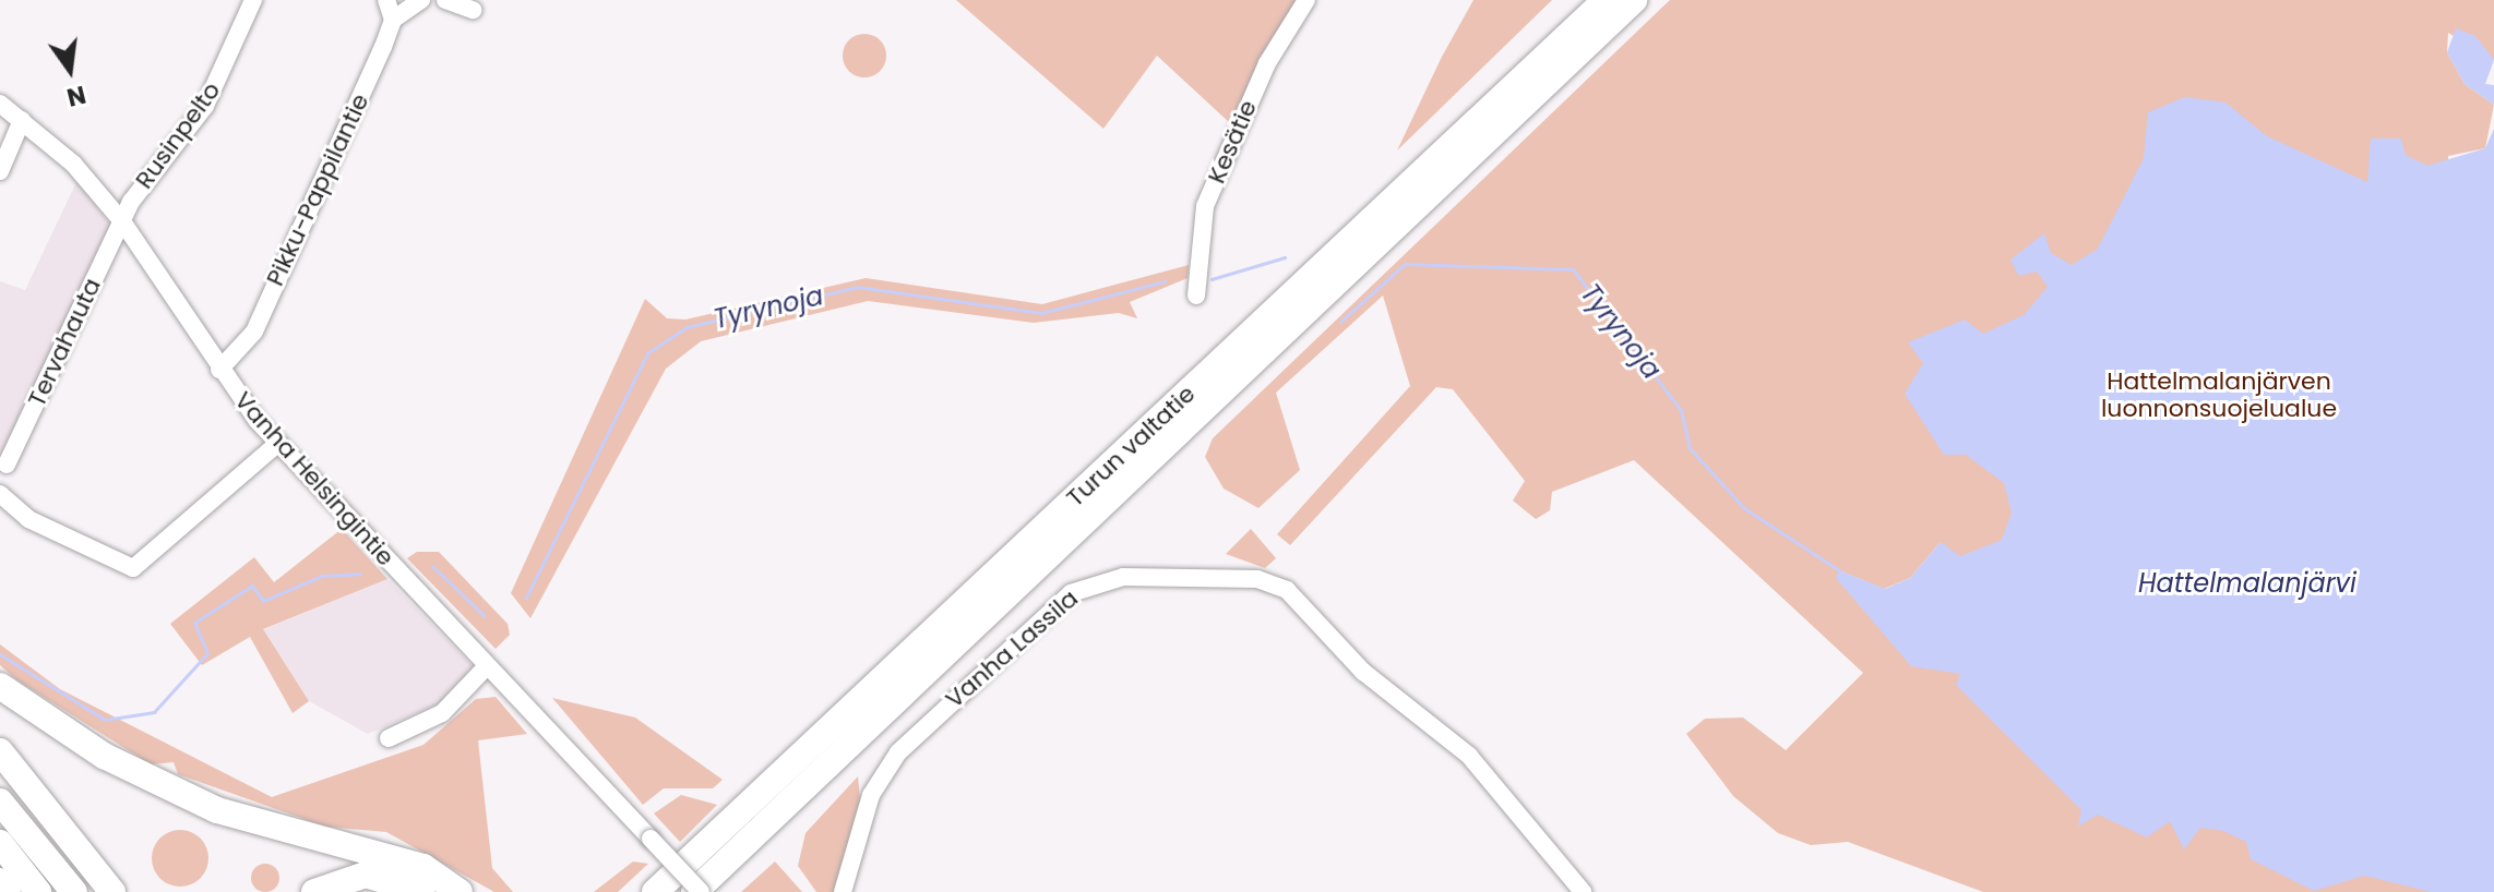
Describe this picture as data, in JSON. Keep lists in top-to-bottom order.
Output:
{
  "streets": {
    "highway": ["Turun valtatie"],
    "street": [
      "Rusinpelto",
      "Kesätie",
      "Pikku-Pappilantie",
      "Tervahauta",
      "Vanha Helsingintie",
      "Vanha Lassila"
    ]
  },
  "crossings": [
    ["Rusinpelto", "Tervahauta"],
    ["Rusinpelto", "Vanha Helsingintie"],
    ["Pikku-Pappilantie", "Vanha Helsingintie"],
    ["Tervahauta", "Vanha Helsingintie"],
    ["Turun valtatie", "Vanha Helsingintie"]
  ],
  "water": ["Tyrynoja", "Hattelmalanjärvi"],
  "parks": ["Hattelmalanjärven luonnonsuojelualue"],
  "north": "bottom"
}
